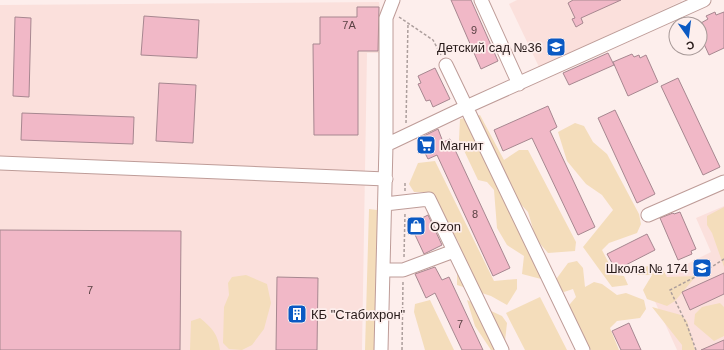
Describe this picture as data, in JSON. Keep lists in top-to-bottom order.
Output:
{
  "places": {
    "school or university": ["Детский сад №36", "Школа № 174"],
    "supermarket": ["Магнит"],
    "shop": ["Ozon"],
    "building": ["КБ \"Стабихрон\""]
  },
  "house_numbers": [
    "7А",
    "9",
    "8",
    "7",
    "7"
  ],
  "north": "bottom"
}
